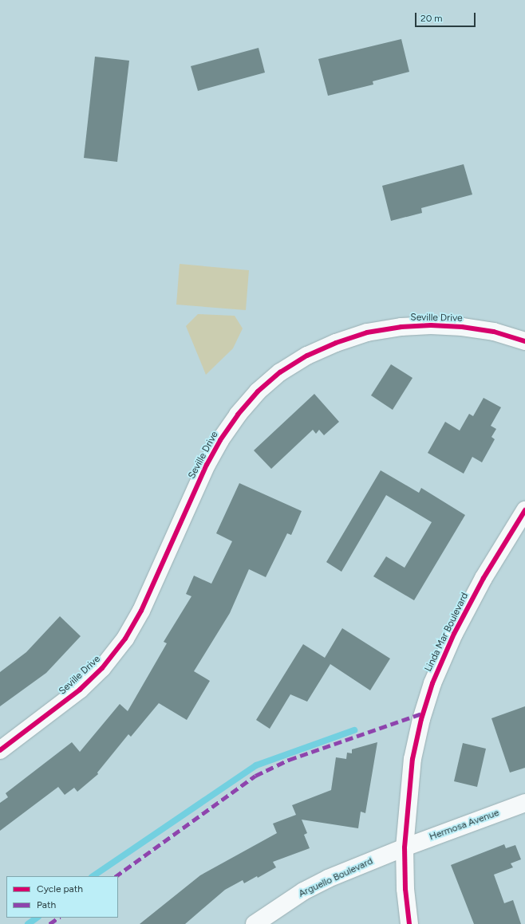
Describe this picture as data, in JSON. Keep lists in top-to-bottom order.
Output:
{
  "streets": {
    "street": [
      "Seville Drive",
      "Linda Mar Boulevard",
      "Hermosa Avenue",
      "Arguello Boulevard"
    ]
  },
  "crossings": [
    ["Linda Mar Boulevard", "Hermosa Avenue"],
    ["Linda Mar Boulevard", "Arguello Boulevard"],
    ["Hermosa Avenue", "Arguello Boulevard"]
  ],
  "legend": ["Cycle path", "Path"],
  "scale_bar": "20 m"
}
